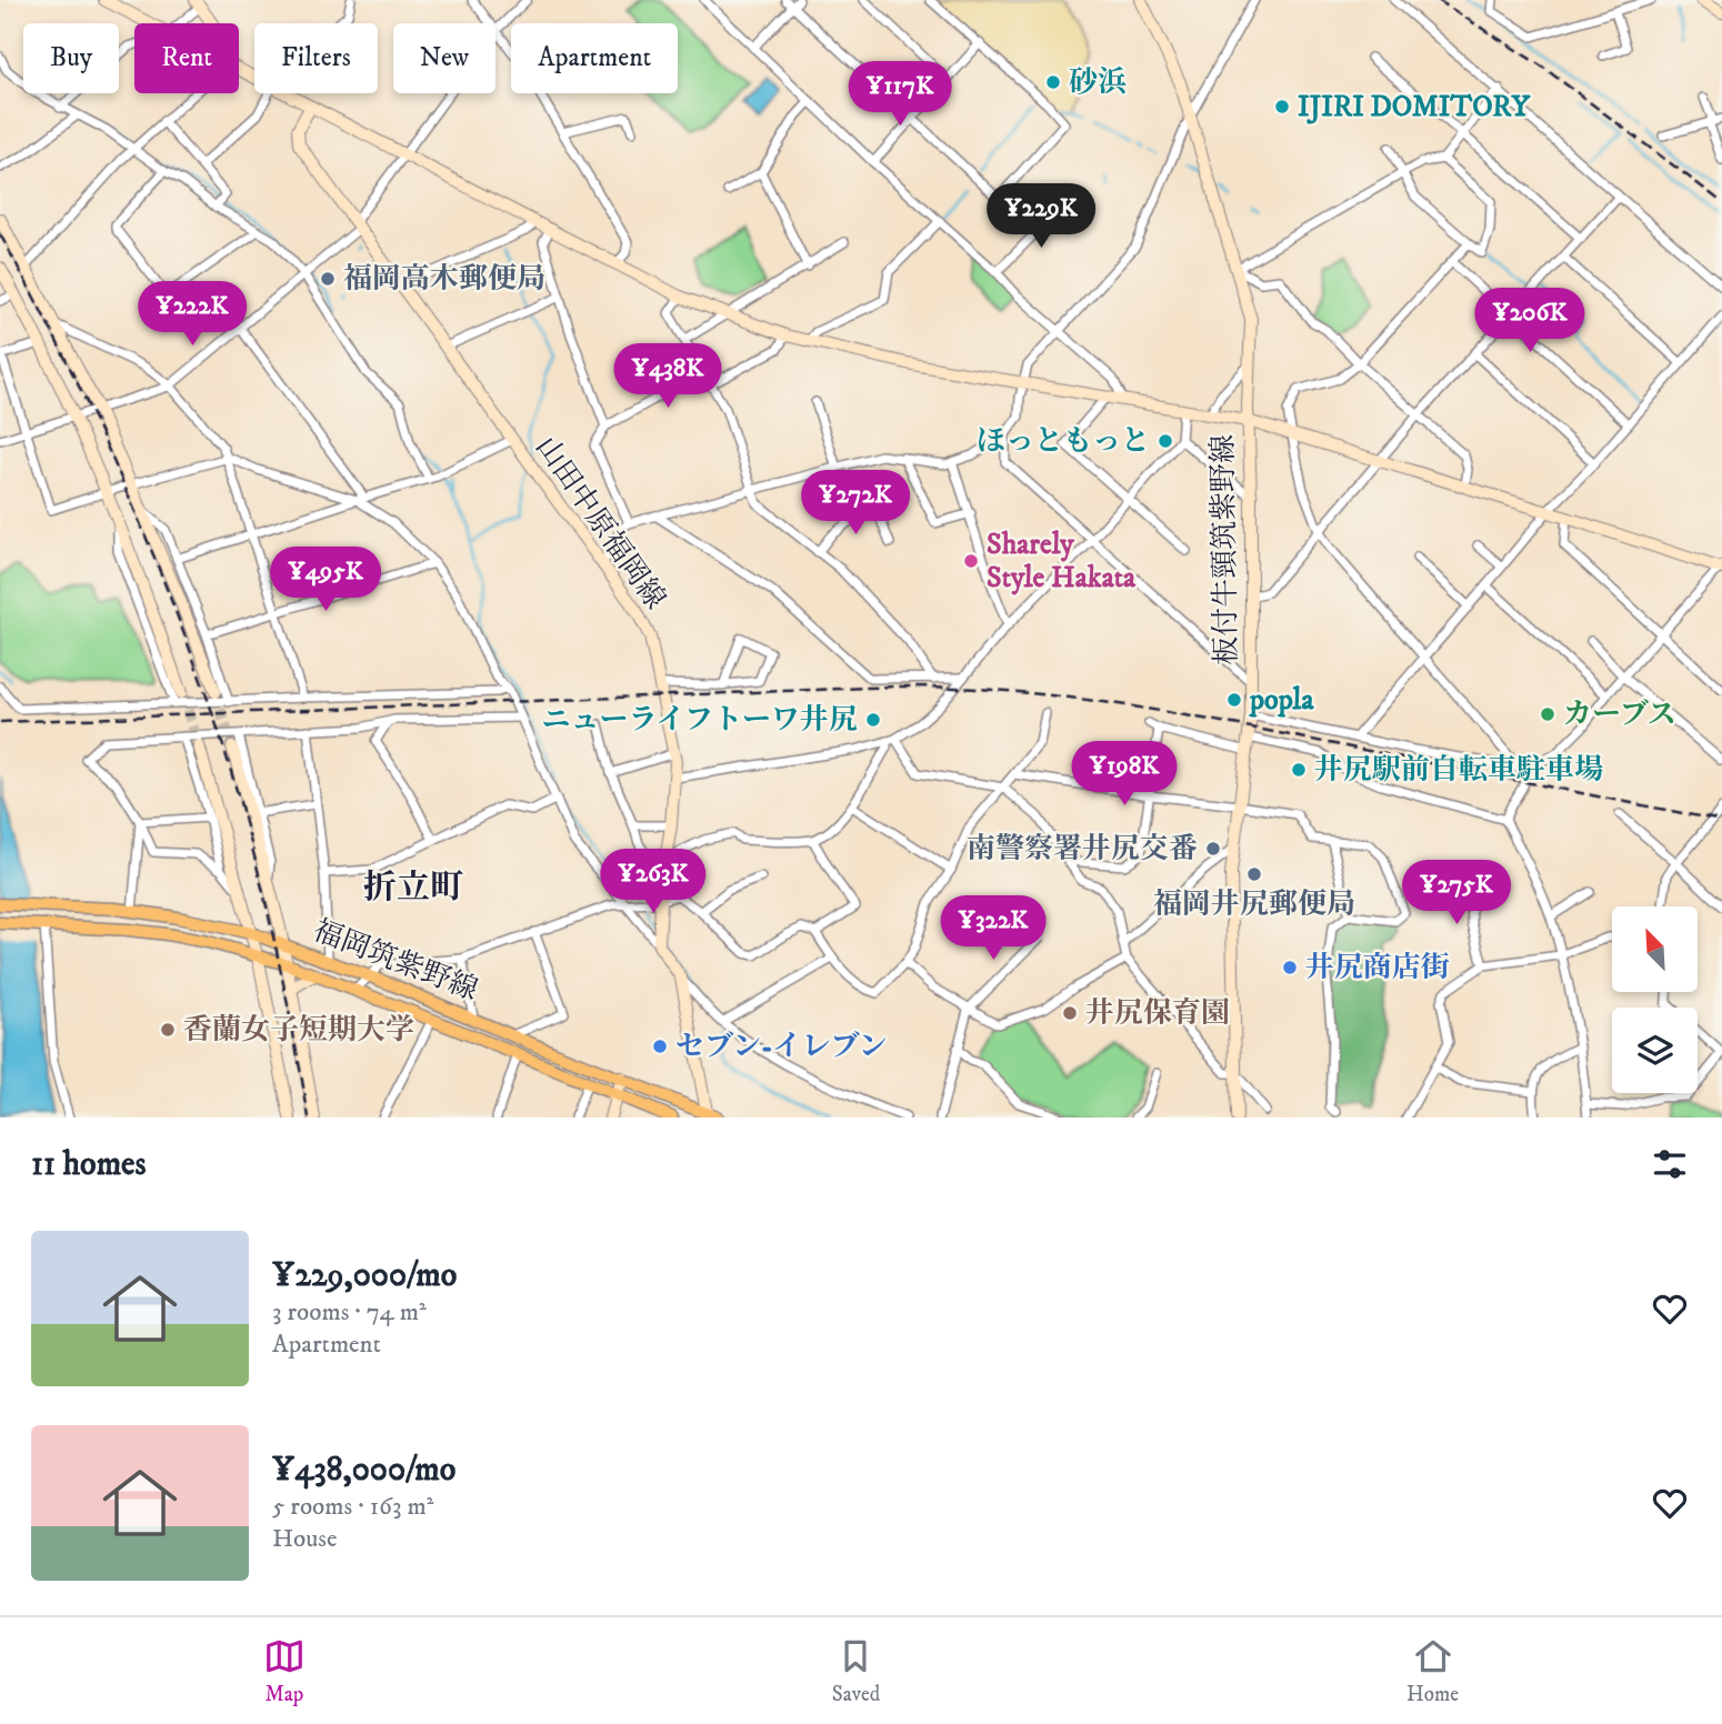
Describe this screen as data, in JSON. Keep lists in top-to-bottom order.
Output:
{
  "streets": {
    "main road": ["福岡筑紫野線"],
    "street": ["山田中原福岡線", "板付牛頸筑紫野線"]
  },
  "districts": ["折立町"],
  "places": [
    "砂浜",
    "IJIRI DOMITORY",
    "福岡高木郵便局",
    "ほっともっと",
    "Sharely Style Hakata",
    "popla",
    "カーブス",
    "ニューライフトーワ井尻",
    "井尻駅前自転車駐車場",
    "南警察署井尻交番",
    "福岡井尻郵便局",
    "井尻商店街",
    "井尻保育園",
    "香蘭女子短期大学",
    "セブン-イレブン"
  ],
  "north": "top left",
  "page": {
    "chip": [
      "Buy",
      "Rent",
      "Filters",
      "New",
      "Apartment"
    ],
    "price": [
      "¥117K",
      "¥229K",
      "¥222K",
      "¥206K",
      "¥438K",
      "¥272K",
      "¥495K",
      "¥198K",
      "¥263K",
      "¥275K",
      "¥322K"
    ],
    "heading": "11 homes",
    "list": [
      {
        "name": "¥229,000/mo",
        "note": "3 rooms · 74 m² · Apartment"
      },
      {
        "name": "¥438,000/mo",
        "note": "5 rooms · 163 m² · House"
      }
    ],
    "tabs": ["Map", "Saved", "Home"]
  }
}
